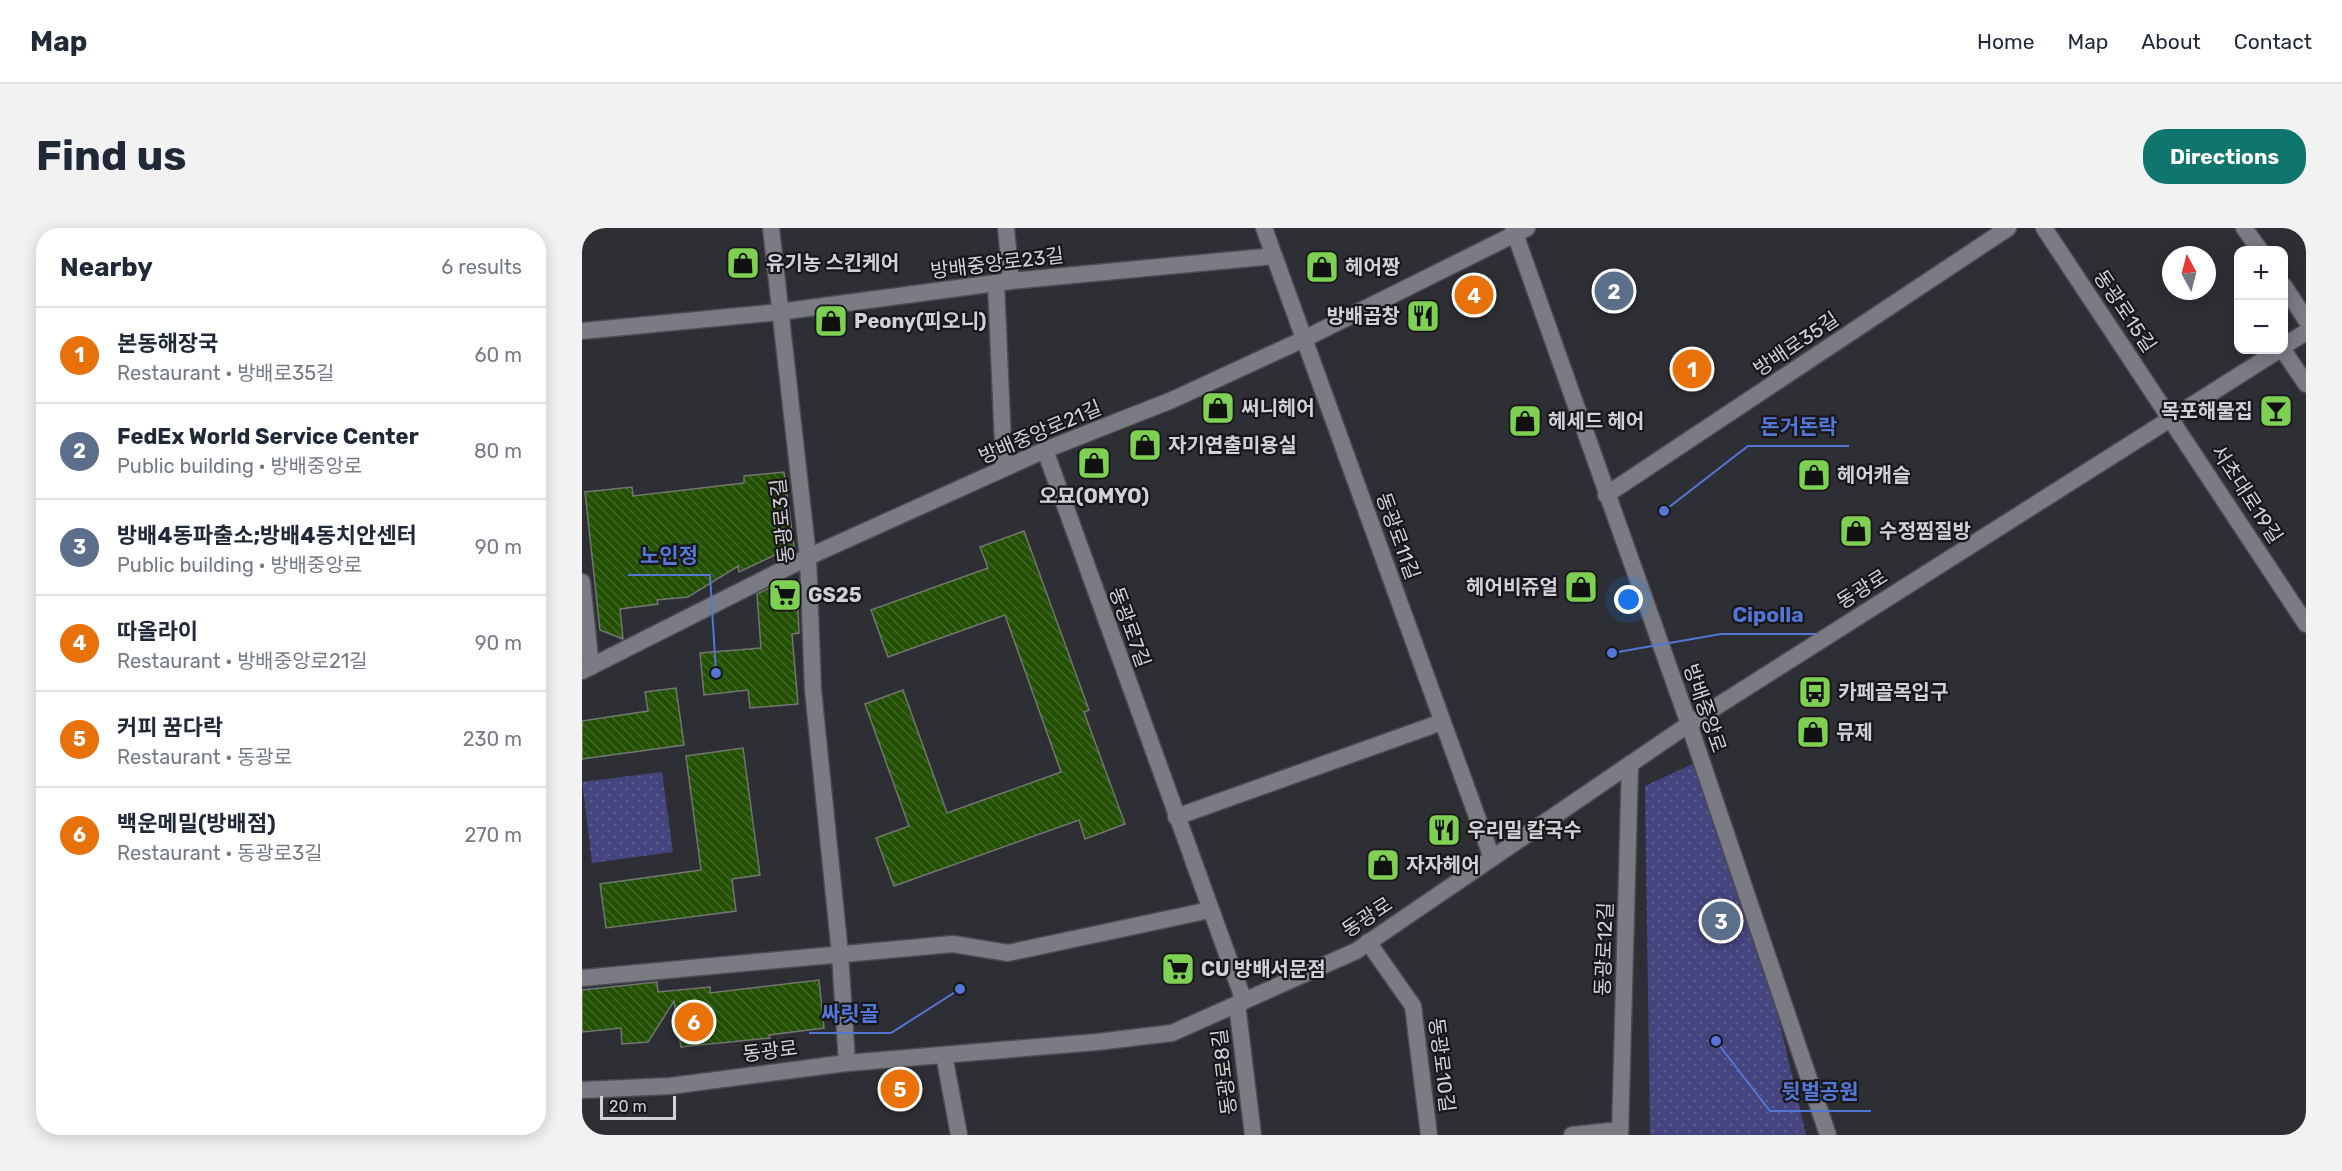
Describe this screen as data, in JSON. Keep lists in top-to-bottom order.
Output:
{
  "streets": {
    "street": [
      "방배중앙로23길",
      "동광로15길",
      "방배로35길",
      "방배중앙로21길",
      "서초대로19길",
      "동광로3길",
      "동광로11길",
      "동광로",
      "동광로7길",
      "방배중앙로",
      "동광로12길",
      "동광로10길",
      "동광로8길"
    ]
  },
  "crossings": [
    ["방배중앙로23길", "동광로3길"],
    ["방배중앙로23길", "동광로11길"],
    ["동광로15길", "서초대로19길"],
    ["동광로15길", "동광로"],
    ["방배로35길", "방배중앙로"],
    ["방배중앙로21길", "동광로3길"],
    ["방배중앙로21길", "동광로11길"],
    ["방배중앙로21길", "동광로7길"],
    ["방배중앙로21길", "방배중앙로"],
    ["서초대로19길", "동광로"],
    ["동광로3길", "동광로"],
    ["동광로11길", "동광로"],
    ["동광로", "동광로7길"],
    ["동광로", "방배중앙로"],
    ["동광로", "동광로12길"],
    ["동광로", "동광로10길"],
    ["동광로", "동광로8길"],
    ["동광로7길", "동광로8길"]
  ],
  "places": {
    "shop": [
      "유기농 스킨케어",
      "헤어짱",
      "Peony(피오니)",
      "써니헤어",
      "헤세드 헤어",
      "자기연출미용실",
      "오묘(OMYO)",
      "헤어캐슬",
      "수정찜질방",
      "헤어비쥬얼",
      "뮤제",
      "자자헤어"
    ],
    "restaurant": ["방배곱창", "우리밀 칼국수"],
    "bar": ["목포해물집"],
    "other": [
      "돈거돈락",
      "Cipolla",
      "노인정",
      "싸릿골",
      "뒷벌공원"
    ],
    "supermarket": ["GS25", "CU 방배서문점"],
    "bus stop": ["카페골목입구"]
  },
  "scale_bar": "20 m",
  "north": "top",
  "page": {
    "header": "Map",
    "nav": [
      "Home",
      "Map",
      "About",
      "Contact"
    ],
    "buttons": "Directions",
    "title": "Find us",
    "heading": ["Nearby", "6 results"],
    "map_buttons": ["+", "−"],
    "pins": [
      "2",
      "4",
      "1",
      "3",
      "6",
      "5"
    ],
    "list": [
      {
        "mark": "1",
        "name": "본동해장국",
        "note": "Restaurant · 방배로35길",
        "value": "60 m"
      },
      {
        "mark": "2",
        "name": "FedEx World Service Center",
        "note": "Public building · 방배중앙로",
        "value": "80 m"
      },
      {
        "mark": "3",
        "name": "방배4동파출소;방배4동치안센터",
        "note": "Public building · 방배중앙로",
        "value": "90 m"
      },
      {
        "mark": "4",
        "name": "따올라이",
        "note": "Restaurant · 방배중앙로21길",
        "value": "90 m"
      },
      {
        "mark": "5",
        "name": "커피 꿈다락",
        "note": "Restaurant · 동광로",
        "value": "230 m"
      },
      {
        "mark": "6",
        "name": "백운메밀(방배점)",
        "note": "Restaurant · 동광로3길",
        "value": "270 m"
      }
    ],
    "scale": "20 m"
  }
}
